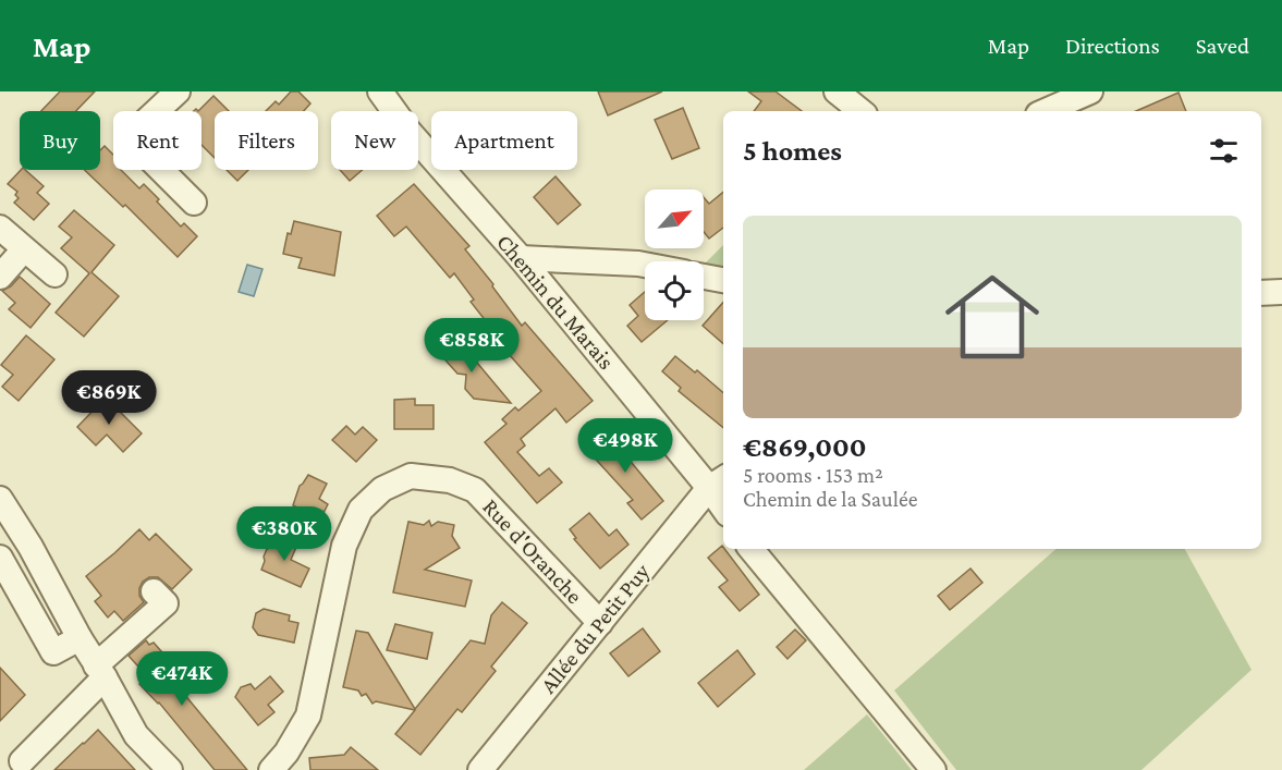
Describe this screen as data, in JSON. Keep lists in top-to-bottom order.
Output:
{
  "streets": {
    "street": ["Chemin du Marais", "Rue d'Oranche", "Allée du Petit Puy"]
  },
  "crossings": [
    ["Chemin du Marais", "Allée du Petit Puy"],
    ["Rue d'Oranche", "Allée du Petit Puy"]
  ],
  "north": "top right",
  "page": {
    "header": "Map",
    "nav": ["Map", "Directions", "Saved"],
    "chip": [
      "Buy",
      "Rent",
      "Filters",
      "New",
      "Apartment"
    ],
    "heading": "5 homes",
    "list": [
      {
        "name": "€869,000",
        "note": "5 rooms · 153 m² · Chemin de la Saulée"
      }
    ],
    "price": [
      "€858K",
      "€869K",
      "€498K",
      "€380K",
      "€474K"
    ]
  }
}
